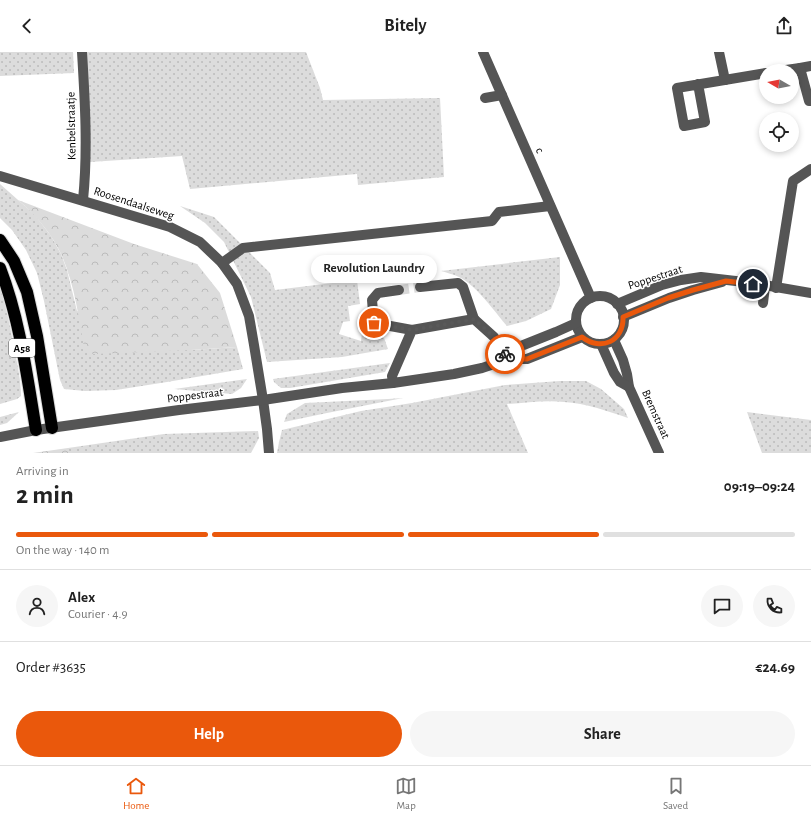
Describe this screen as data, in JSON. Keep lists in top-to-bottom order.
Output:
{
  "streets": {
    "highway": ["A58"],
    "street": [
      "Kenbelstraatje",
      "c",
      "Roosendaalseweg",
      "Poppestraat",
      "Bremstraat"
    ]
  },
  "crossings": [
    ["Kenbelstraatje", "Roosendaalseweg"],
    ["c", "Poppestraat"],
    ["c", "Bremstraat"],
    ["Roosendaalseweg", "Poppestraat"],
    ["Poppestraat", "A58"],
    ["Poppestraat", "Bremstraat"]
  ],
  "places": ["Revolution Laundry"],
  "north": "left",
  "page": {
    "header": "Bitely",
    "bubble": "Revolution Laundry",
    "heading": ["2 min", "Arriving in", "09:19–09:24"],
    "panel": [
      "Alex",
      "Courier · 4.9",
      "Order #3635",
      "€24.69"
    ],
    "bar": "On the way · 140 m",
    "buttons": ["Help", "Share"],
    "tabs": ["Home", "Map", "Saved"]
  }
}
